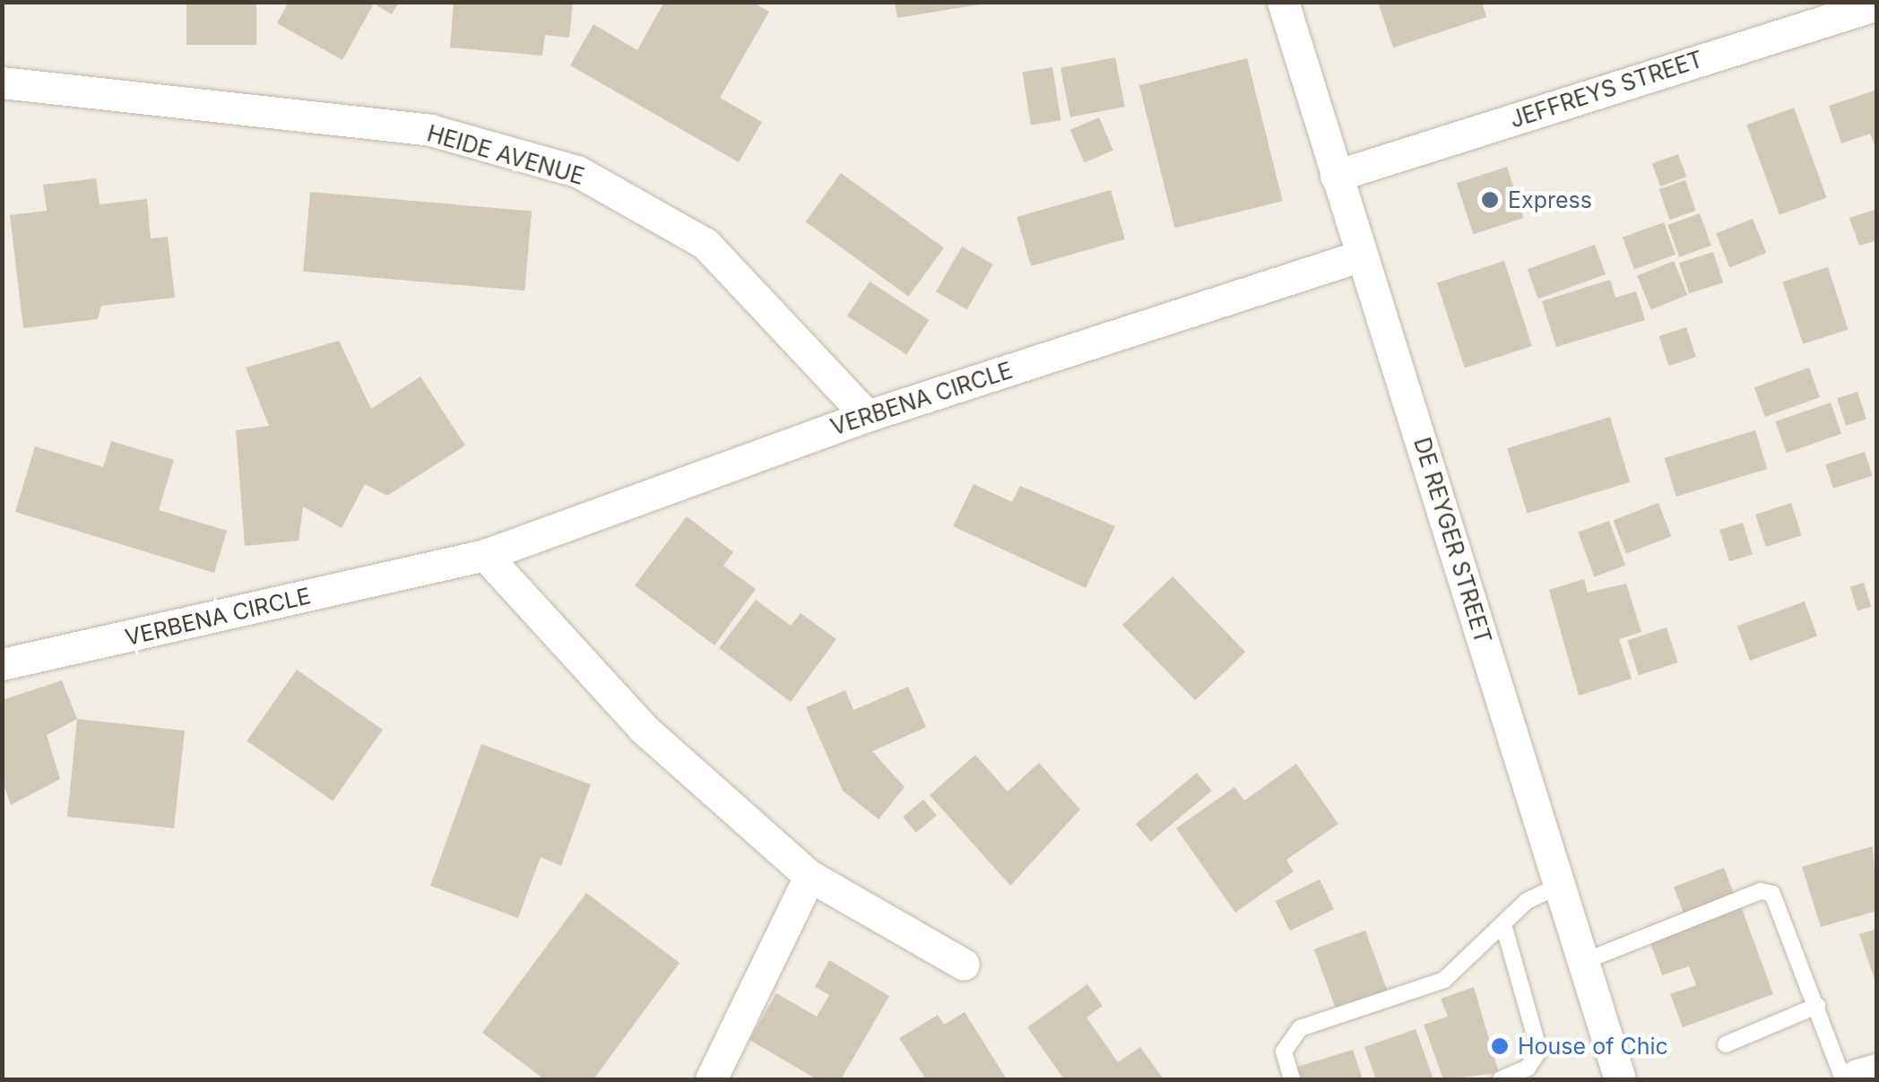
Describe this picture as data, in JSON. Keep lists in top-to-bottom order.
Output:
{
  "streets": {
    "street": [
      "JEFFREYS STREET",
      "HEIDE AVENUE",
      "VERBENA CIRCLE",
      "DE REYGER STREET"
    ]
  },
  "crossings": [
    ["JEFFREYS STREET", "DE REYGER STREET"],
    ["HEIDE AVENUE", "VERBENA CIRCLE"],
    ["VERBENA CIRCLE", "DE REYGER STREET"]
  ],
  "places": ["Express", "House of Chic"]
}
